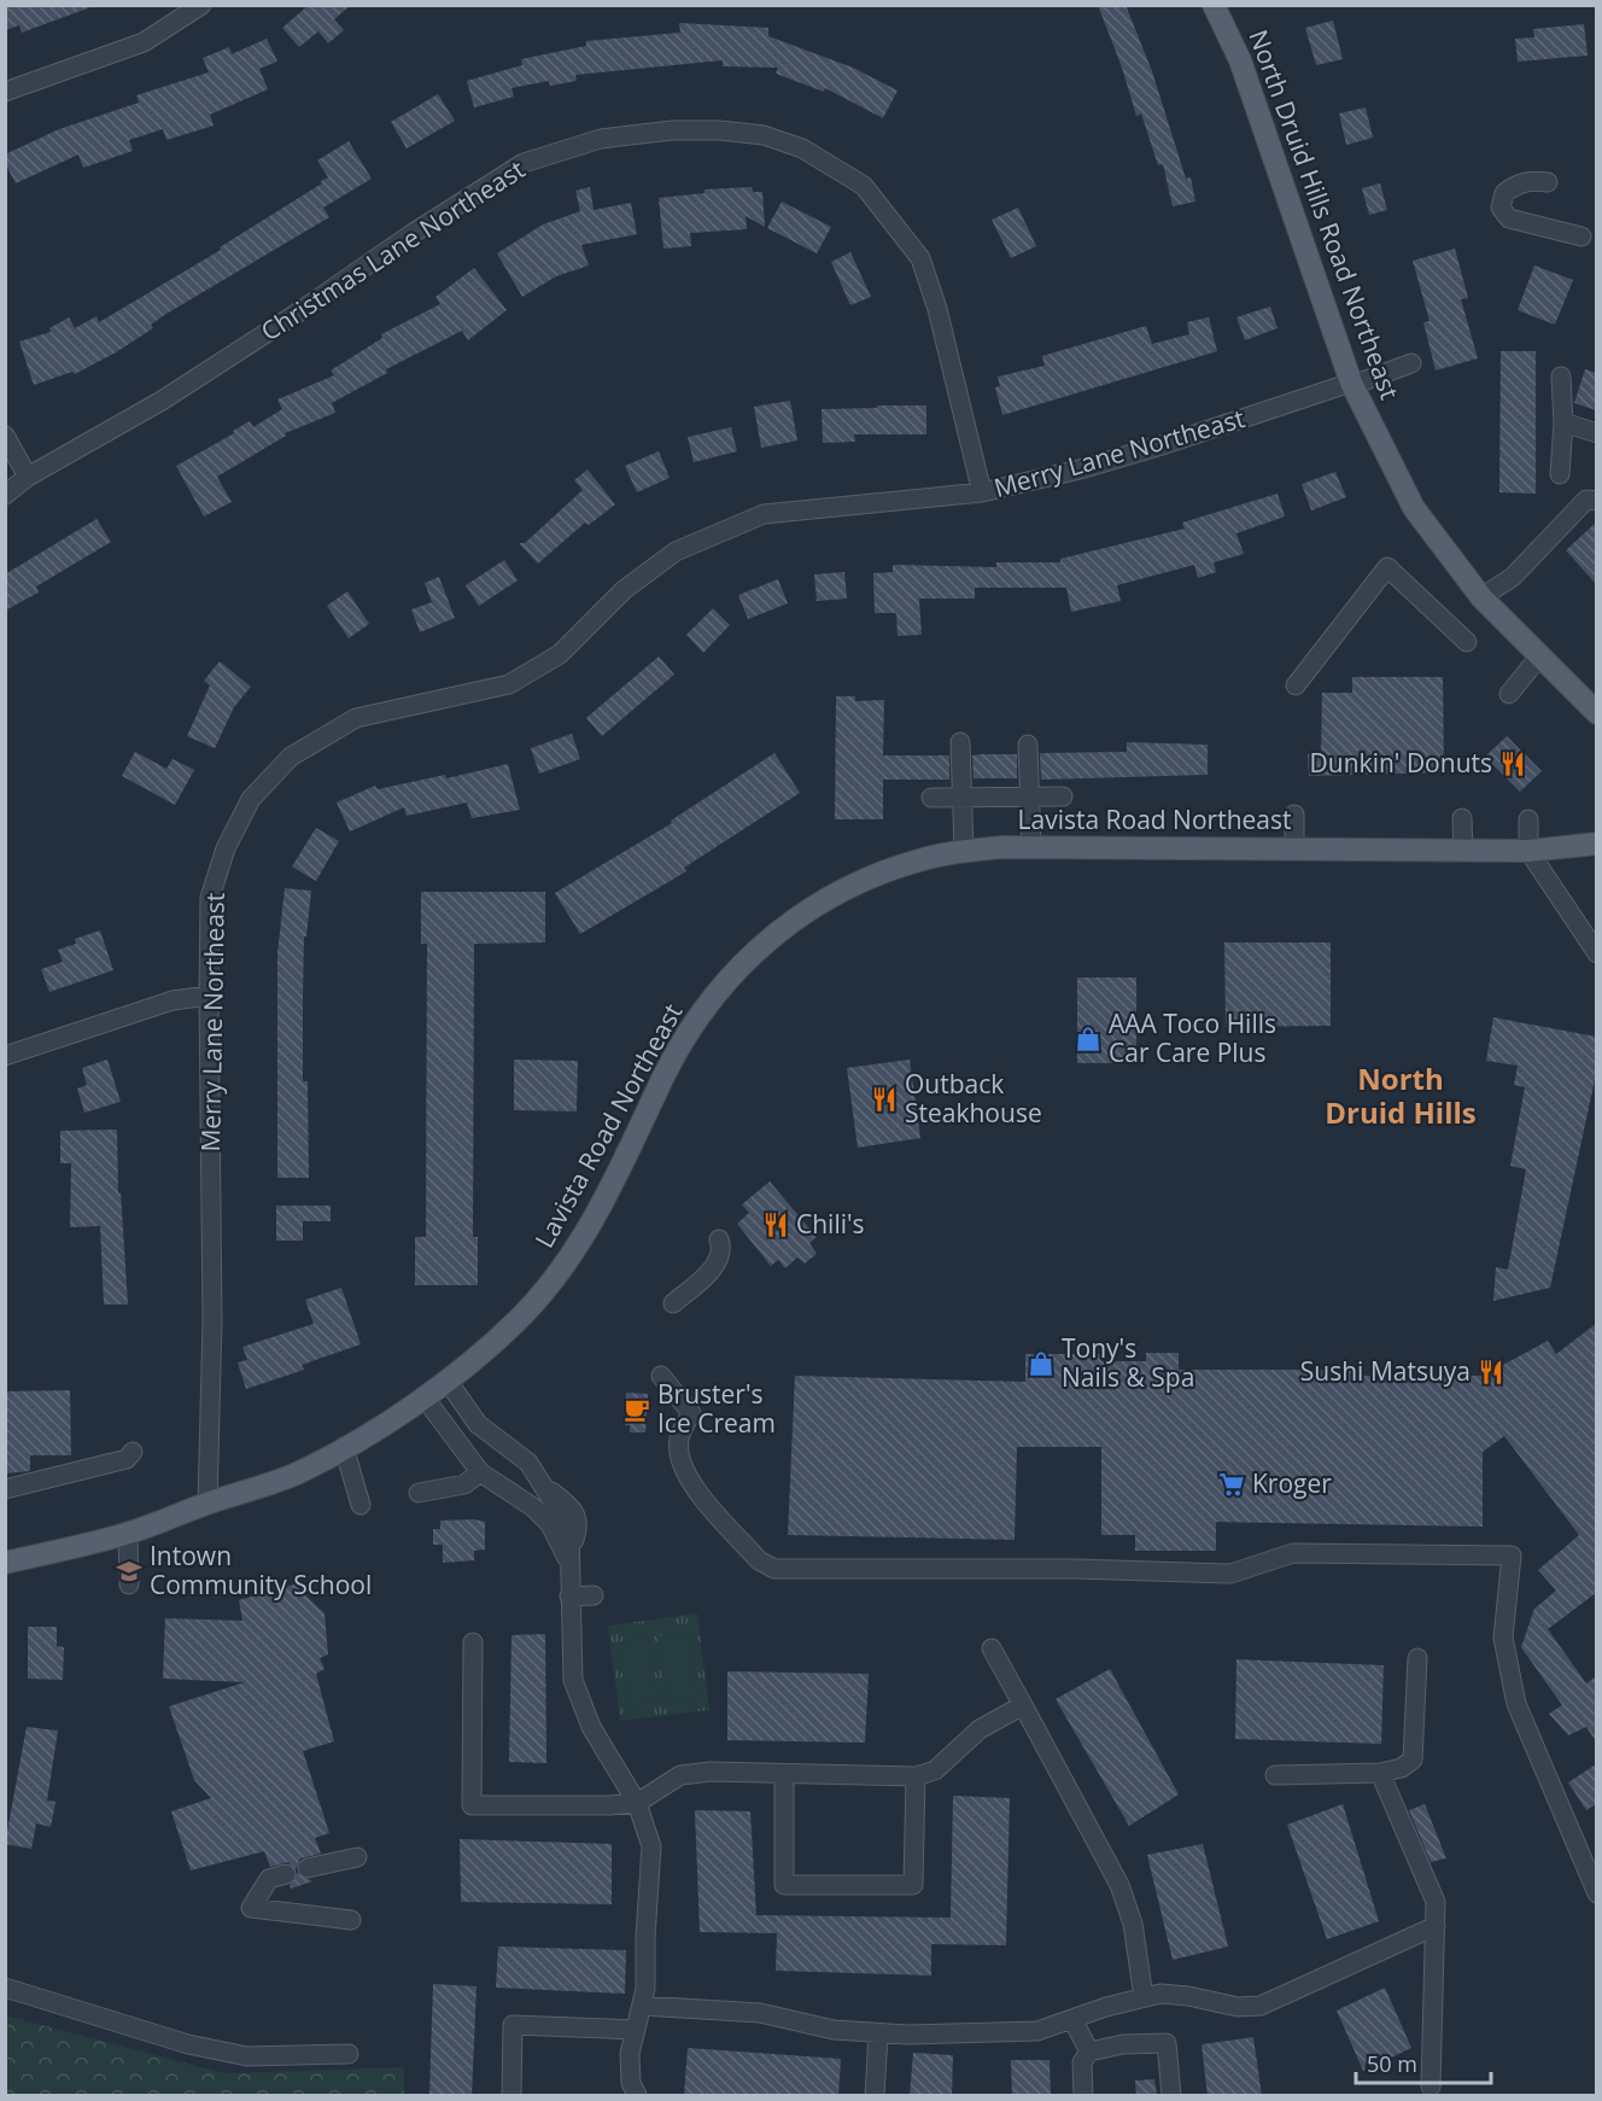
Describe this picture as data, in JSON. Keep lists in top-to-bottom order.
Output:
{
  "streets": {
    "main road": ["North Druid Hills Road Northeast", "Lavista Road Northeast"],
    "street": ["Christmas Lane Northeast", "Merry Lane Northeast"]
  },
  "crossings": [
    ["North Druid Hills Road Northeast", "Merry Lane Northeast"],
    ["Christmas Lane Northeast", "Merry Lane Northeast"],
    ["Merry Lane Northeast", "Lavista Road Northeast"]
  ],
  "districts": ["North Druid Hills"],
  "places": {
    "restaurant": [
      "Dunkin' Donuts",
      "Outback Steakhouse",
      "Chili's",
      "Sushi Matsuya"
    ],
    "shop": ["AAA Toco Hills Car Care Plus", "Tony's Nails & Spa"],
    "cafe": ["Bruster's Ice Cream"],
    "supermarket": ["Kroger"],
    "school or university": ["Intown Community School"]
  },
  "scale_bar": "50 m"
}
